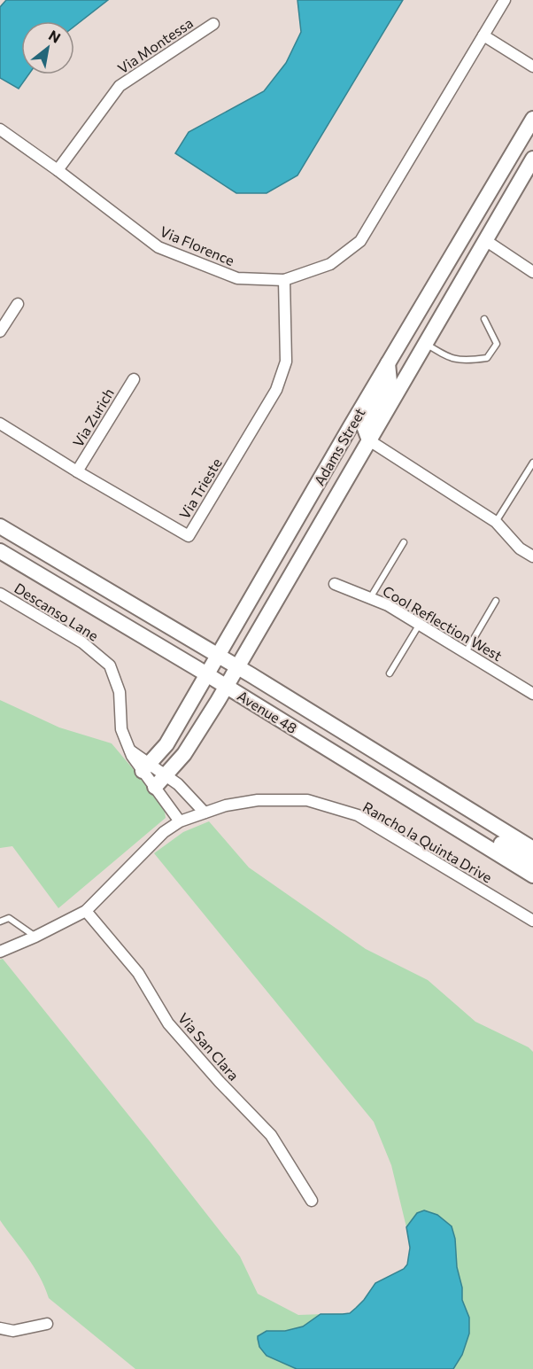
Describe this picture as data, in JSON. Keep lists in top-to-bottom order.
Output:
{
  "streets": {
    "street": [
      "Via Montessa",
      "Via Florence",
      "Via Zurich",
      "Adams Street",
      "Via Trieste",
      "Descanso Lane",
      "Cool Reflection West",
      "Avenue 48",
      "Rancho la Quinta Drive",
      "Via San Clara"
    ]
  },
  "crossings": [
    ["Via Montessa", "Via Florence"],
    ["Via Florence", "Via Trieste"],
    ["Via Zurich", "Via Trieste"],
    ["Adams Street", "Descanso Lane"],
    ["Adams Street", "Avenue 48"],
    ["Rancho la Quinta Drive", "Via San Clara"]
  ],
  "north": "top right"
}
